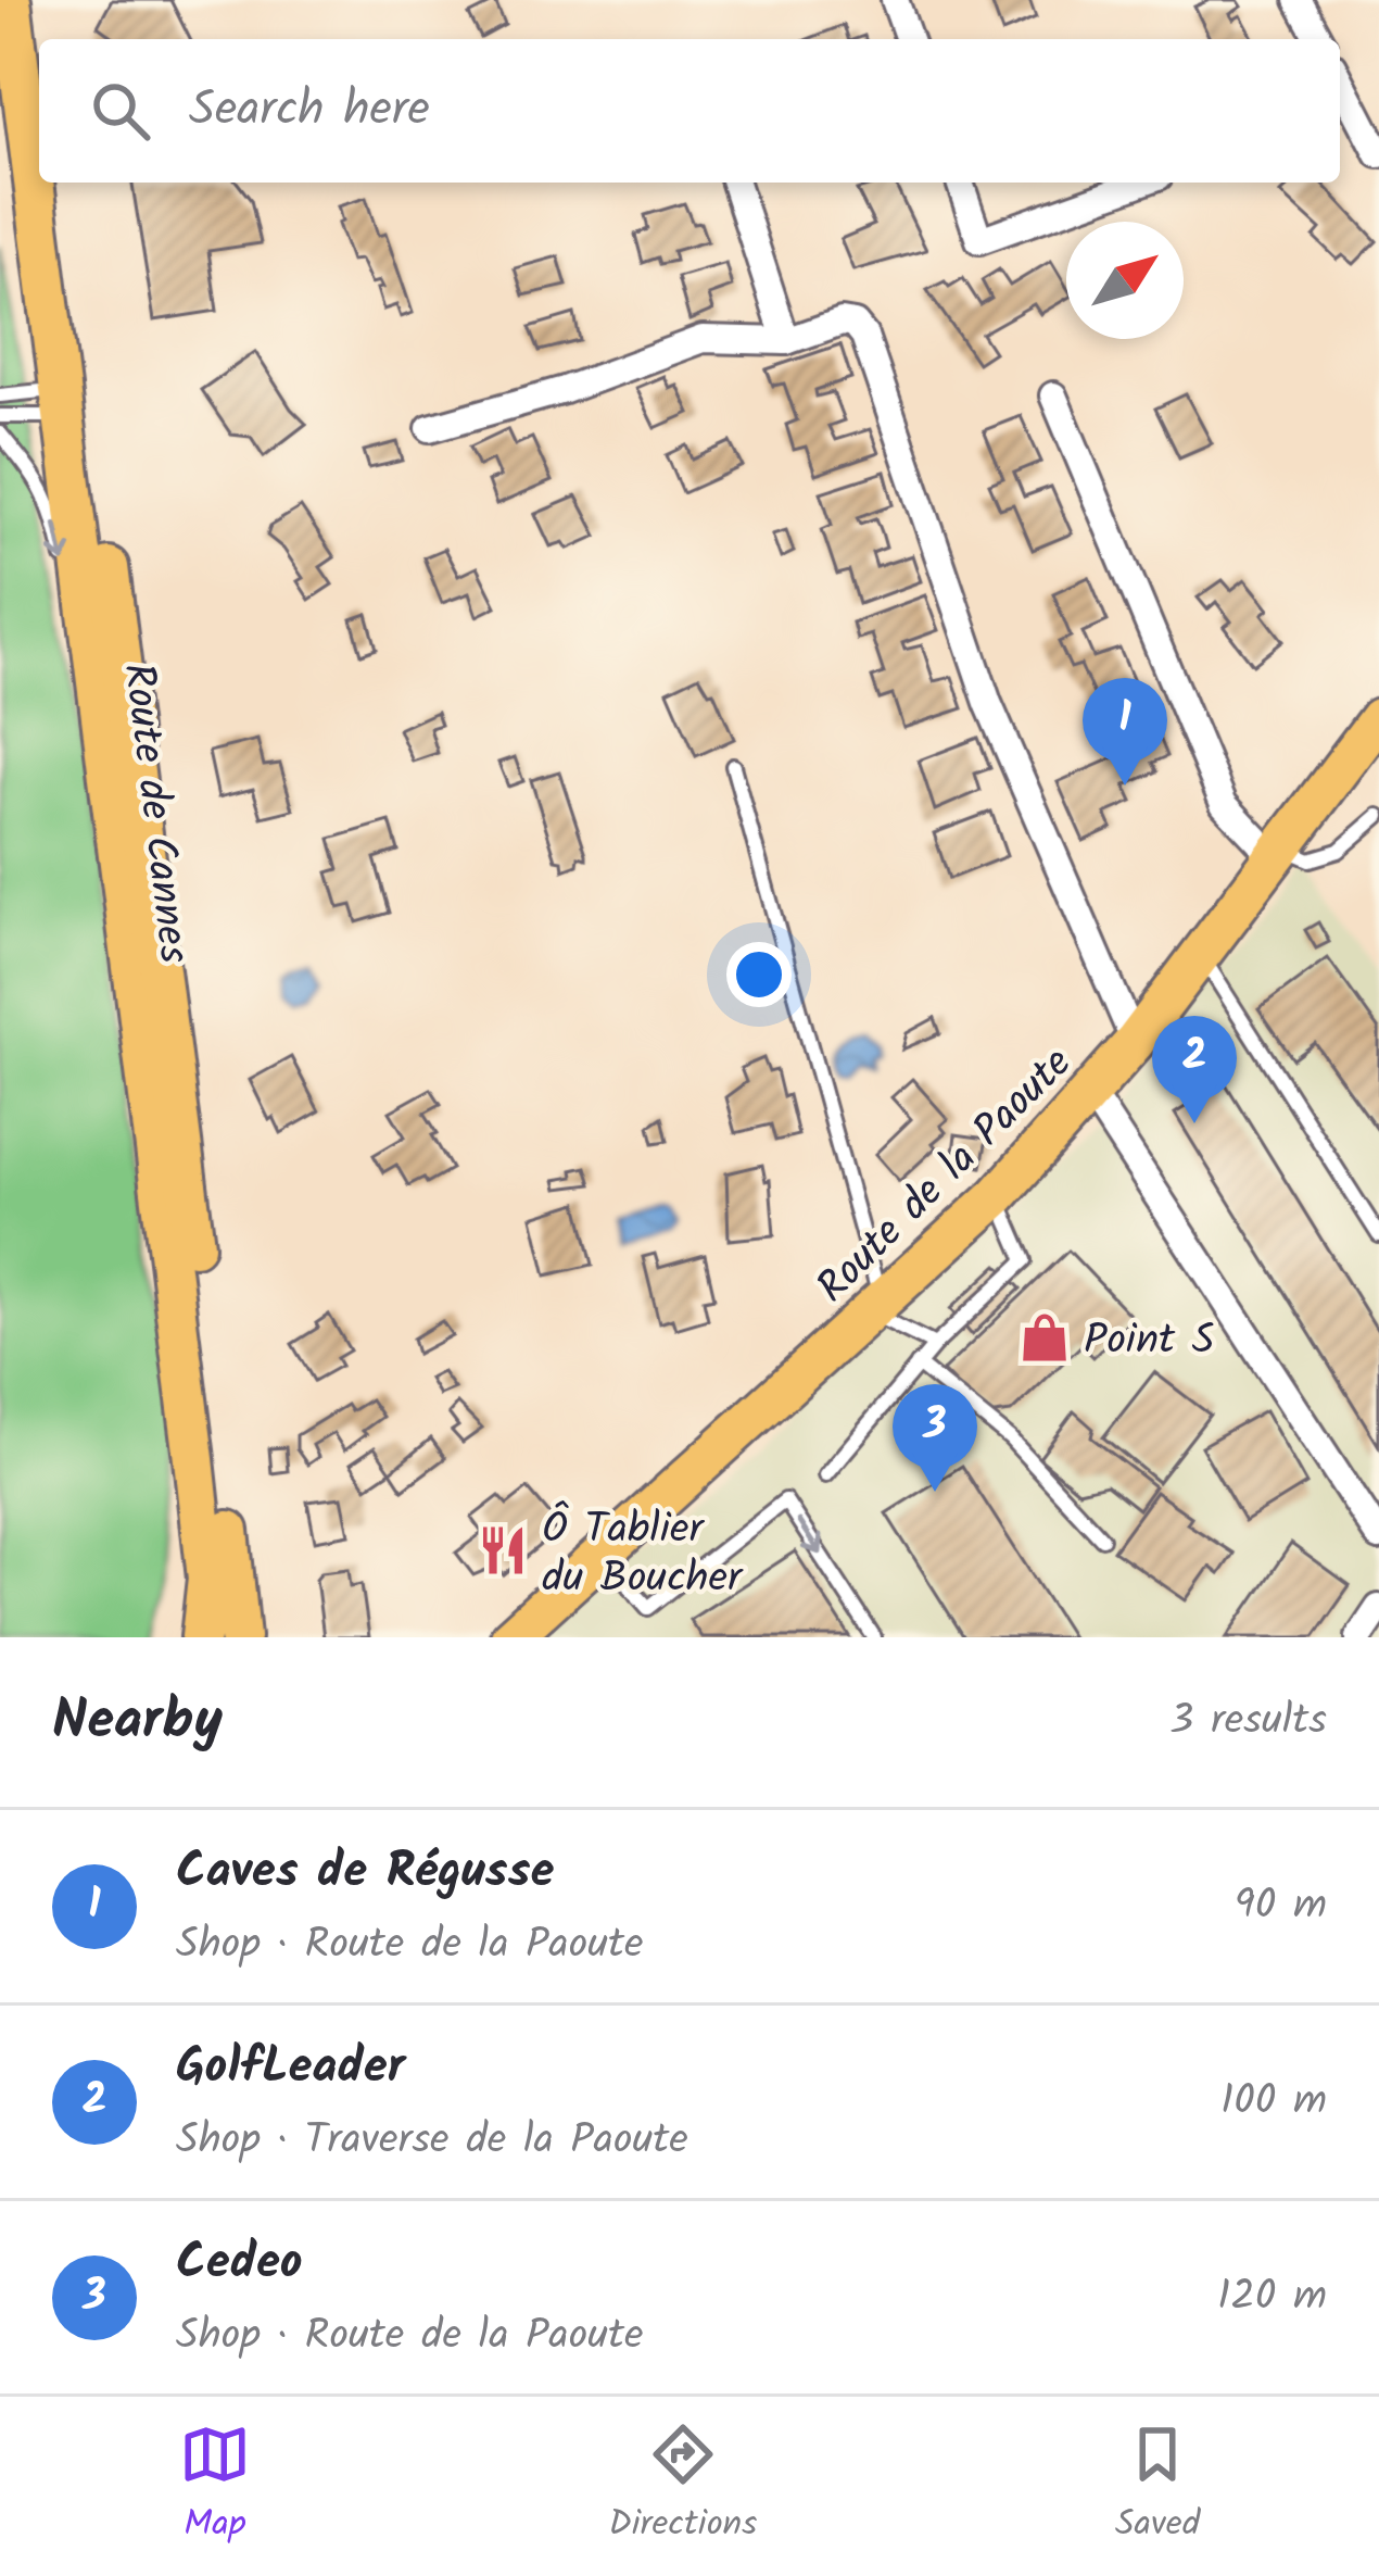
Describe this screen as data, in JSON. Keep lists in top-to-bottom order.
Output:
{
  "streets": {
    "main road": ["Route de Cannes", "Route de la Paoute"]
  },
  "places": {
    "shop": ["Point S"],
    "restaurant": ["Ô Tablier du Boucher"]
  },
  "north": "top right",
  "page": {
    "search": "Search here",
    "pins": ["1", "2", "3"],
    "heading": ["Nearby", "3 results"],
    "list": [
      {
        "mark": "1",
        "name": "Caves de Régusse",
        "note": "Shop · Route de la Paoute",
        "value": "90 m"
      },
      {
        "mark": "2",
        "name": "GolfLeader",
        "note": "Shop · Traverse de la Paoute",
        "value": "100 m"
      },
      {
        "mark": "3",
        "name": "Cedeo",
        "note": "Shop · Route de la Paoute",
        "value": "120 m"
      }
    ],
    "nav": ["Map", "Directions", "Saved"]
  }
}
